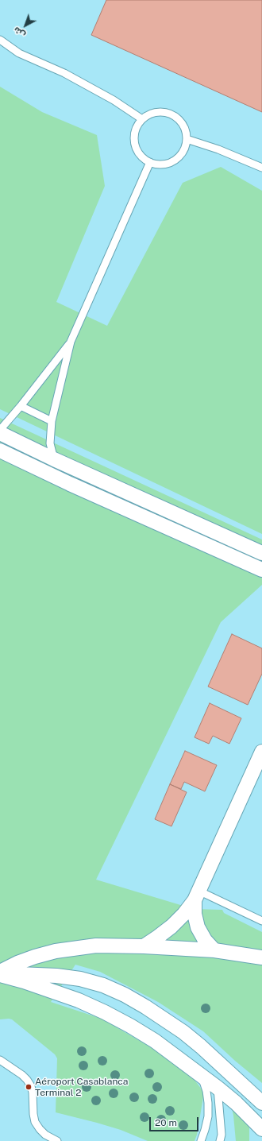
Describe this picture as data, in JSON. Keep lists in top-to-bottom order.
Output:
{
  "places": ["Aéroport Casablanca Terminal 2"],
  "scale_bar": "20 m",
  "north": "bottom left"
}
